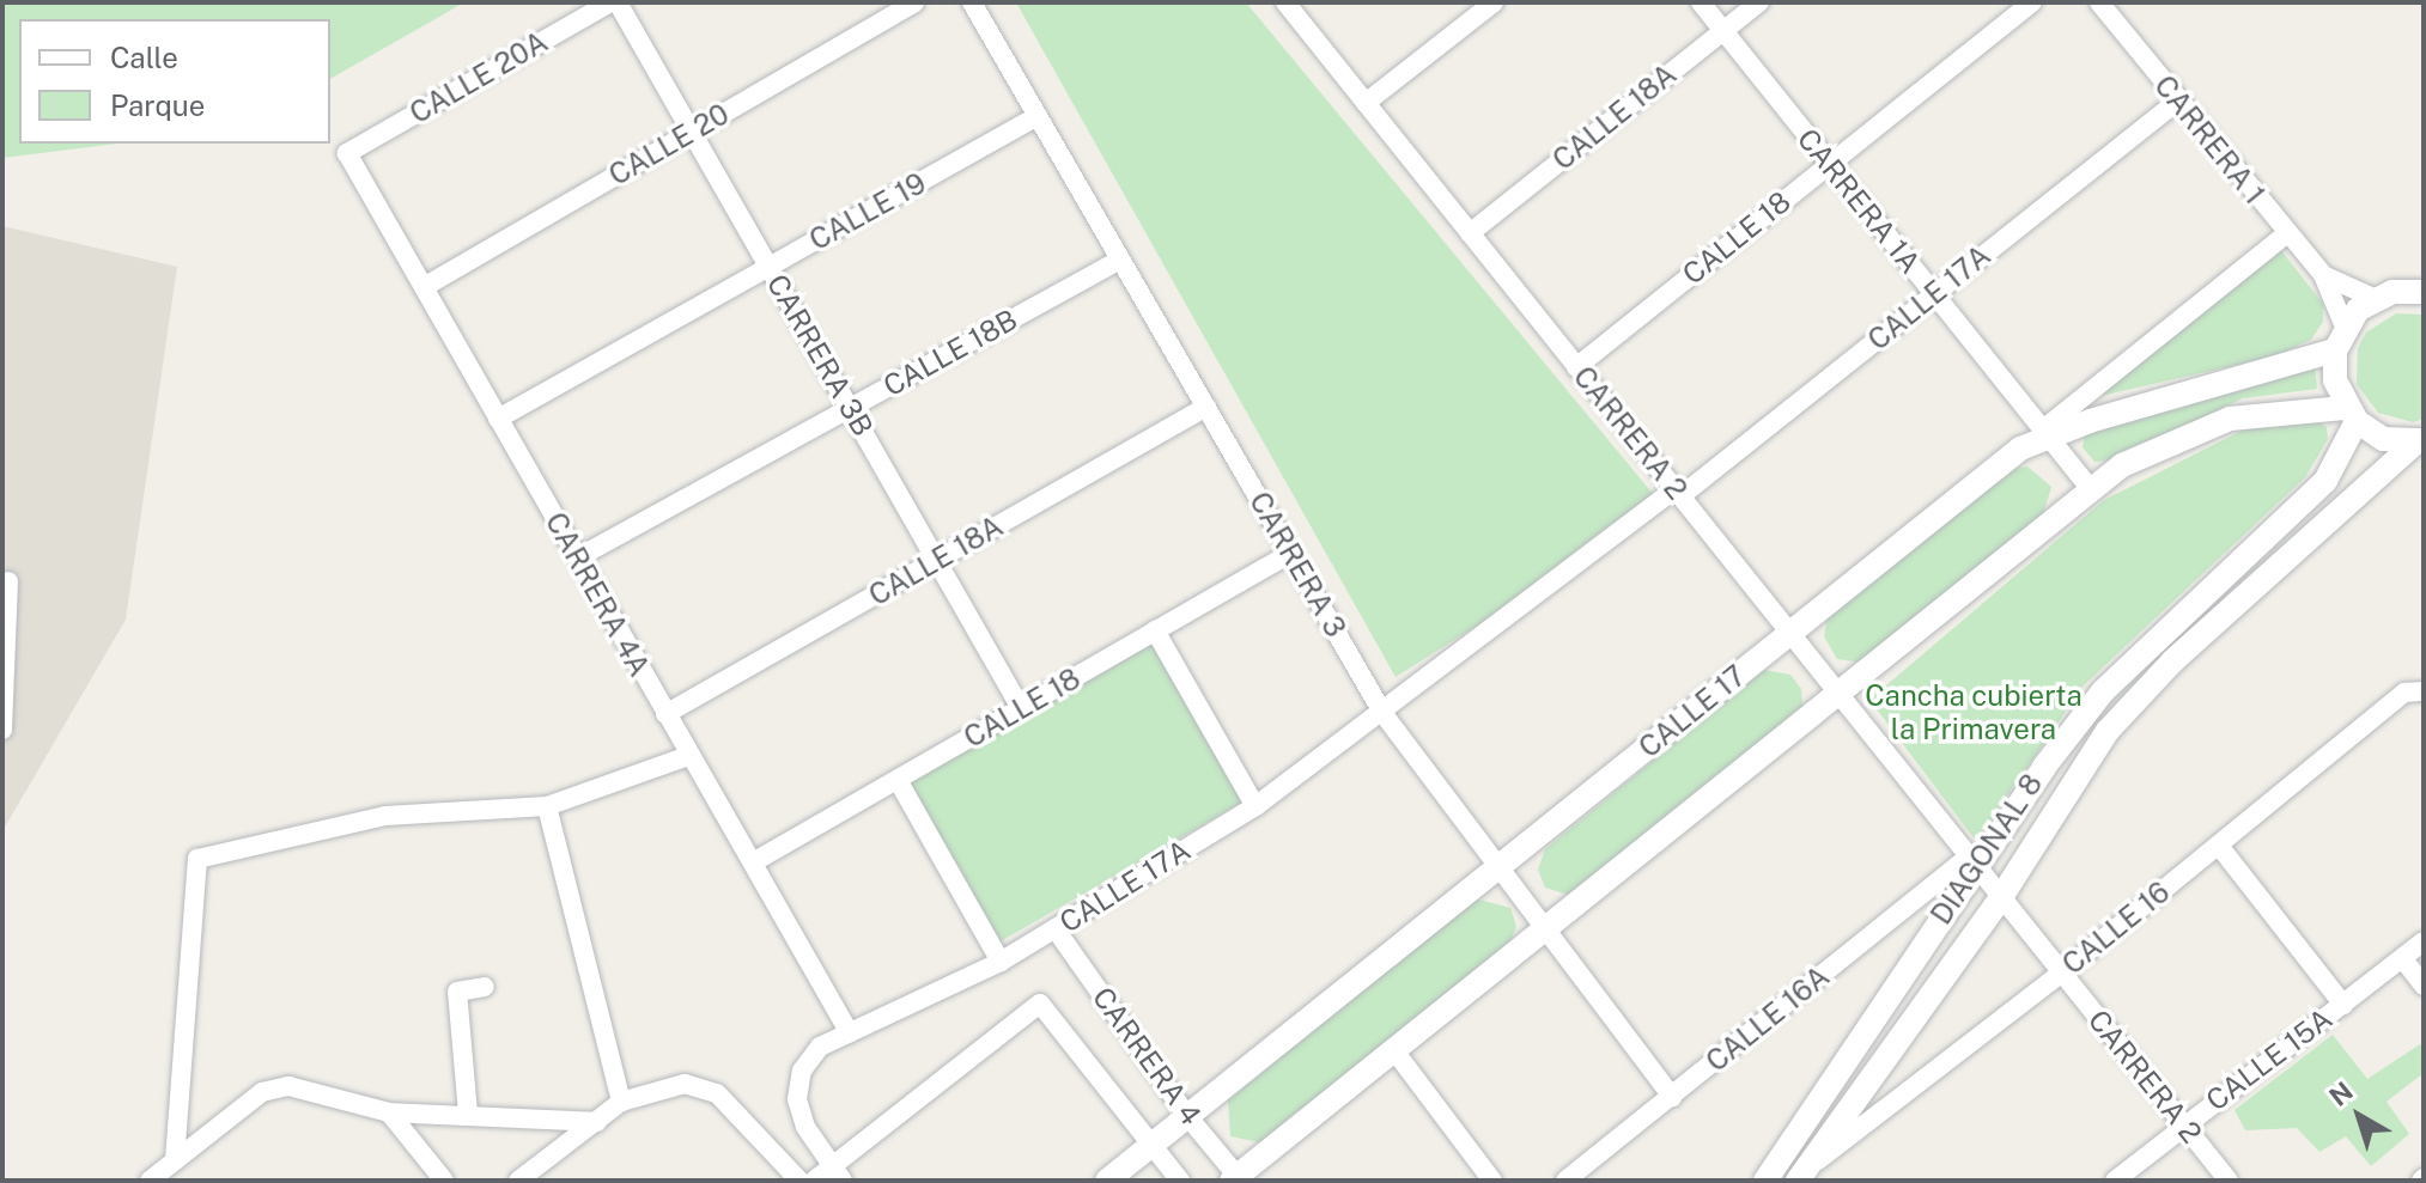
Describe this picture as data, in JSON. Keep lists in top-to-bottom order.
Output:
{
  "streets": {
    "street": [
      "CALLE 20A",
      "CALLE 18A",
      "CARRERA 1",
      "CALLE 20",
      "CARRERA 1A",
      "CALLE 19",
      "CALLE 18",
      "CALLE 17A",
      "CALLE 18B",
      "CARRERA 3B",
      "CARRERA 2",
      "CARRERA 3",
      "CARRERA 4A",
      "CALLE 17",
      "DIAGONAL 8",
      "CALLE 16",
      "CALLE 16A",
      "CARRERA 4",
      "CALLE 15A"
    ]
  },
  "crossings": [
    ["CALLE 20A", "CARRERA 3B"],
    ["CALLE 20A", "CARRERA 4A"],
    ["CALLE 18A", "CARRERA 1A"],
    ["CALLE 18A", "CARRERA 3B"],
    ["CALLE 18A", "CARRERA 2"],
    ["CALLE 18A", "CARRERA 3"],
    ["CALLE 18A", "CARRERA 4A"],
    ["CARRERA 1", "CALLE 17A"],
    ["CALLE 20", "CARRERA 3B"],
    ["CALLE 20", "CARRERA 4A"],
    ["CARRERA 1A", "CALLE 18"],
    ["CARRERA 1A", "CALLE 17A"],
    ["CARRERA 1A", "CALLE 17"],
    ["CALLE 19", "CARRERA 3B"],
    ["CALLE 19", "CARRERA 3"],
    ["CALLE 19", "CARRERA 4A"],
    ["CALLE 18", "CARRERA 3B"],
    ["CALLE 18", "CARRERA 2"],
    ["CALLE 18", "CARRERA 3"],
    ["CALLE 18", "CARRERA 4A"],
    ["CALLE 17A", "CARRERA 2"],
    ["CALLE 17A", "CARRERA 3"],
    ["CALLE 17A", "CARRERA 4A"],
    ["CALLE 17A", "CARRERA 4"],
    ["CALLE 18B", "CARRERA 3B"],
    ["CALLE 18B", "CARRERA 3"],
    ["CALLE 18B", "CARRERA 4A"],
    ["CARRERA 2", "CALLE 17"],
    ["CARRERA 2", "DIAGONAL 8"],
    ["CARRERA 2", "CALLE 16"],
    ["CARRERA 2", "CALLE 16A"],
    ["CARRERA 2", "CALLE 15A"],
    ["CARRERA 3", "CALLE 17"],
    ["CARRERA 3", "CALLE 16A"],
    ["CALLE 17", "CARRERA 4"],
    ["DIAGONAL 8", "CALLE 16"],
    ["DIAGONAL 8", "CALLE 16A"]
  ],
  "parks": ["Cancha cubierta la Primavera"],
  "legend": ["Calle", "Parque"],
  "north": "top left"
}
